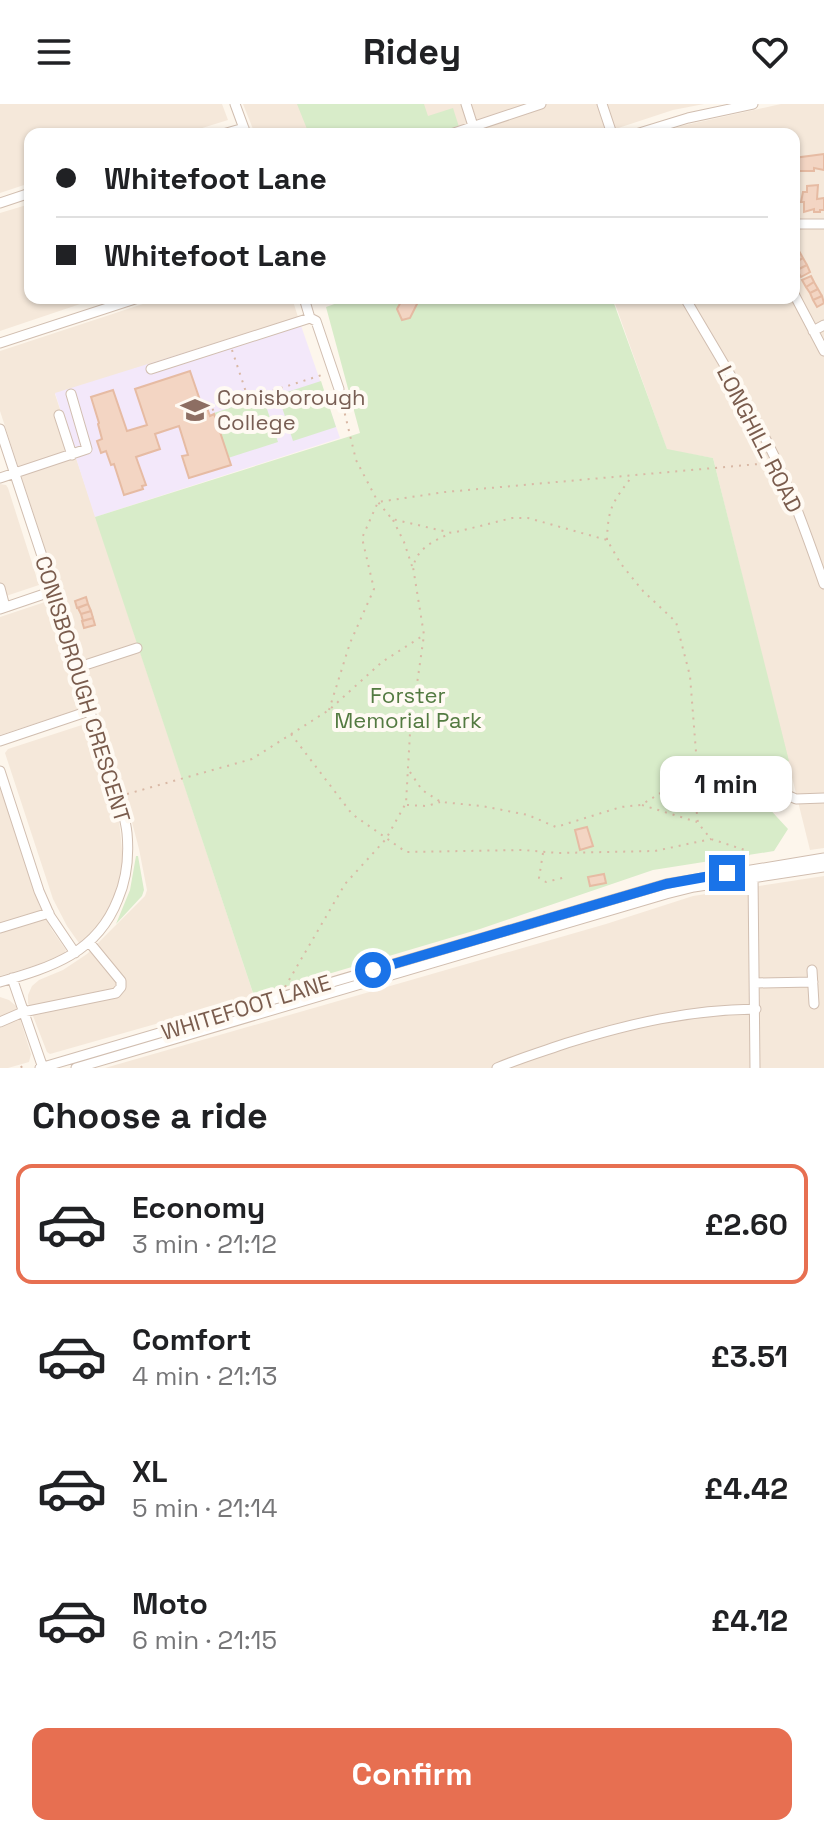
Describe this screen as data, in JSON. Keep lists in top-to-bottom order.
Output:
{
  "streets": {
    "street": ["LONGHILL ROAD", "CONISBOROUGH CRESCENT", "WHITEFOOT LANE"]
  },
  "parks": ["Forster Memorial Park"],
  "places": {
    "school or university": ["Conisborough College"]
  },
  "page": {
    "header": "Ridey",
    "banner": ["Whitefoot Lane", "Whitefoot Lane"],
    "bubble": "1 min",
    "heading": "Choose a ride",
    "list": [
      {
        "name": "Economy",
        "note": "3 min · 21:12",
        "value": "£2.60"
      },
      {
        "name": "Comfort",
        "note": "4 min · 21:13",
        "value": "£3.51"
      },
      {
        "name": "XL",
        "note": "5 min · 21:14",
        "value": "£4.42"
      },
      {
        "name": "Moto",
        "note": "6 min · 21:15",
        "value": "£4.12"
      }
    ],
    "buttons": "Confirm"
  }
}
